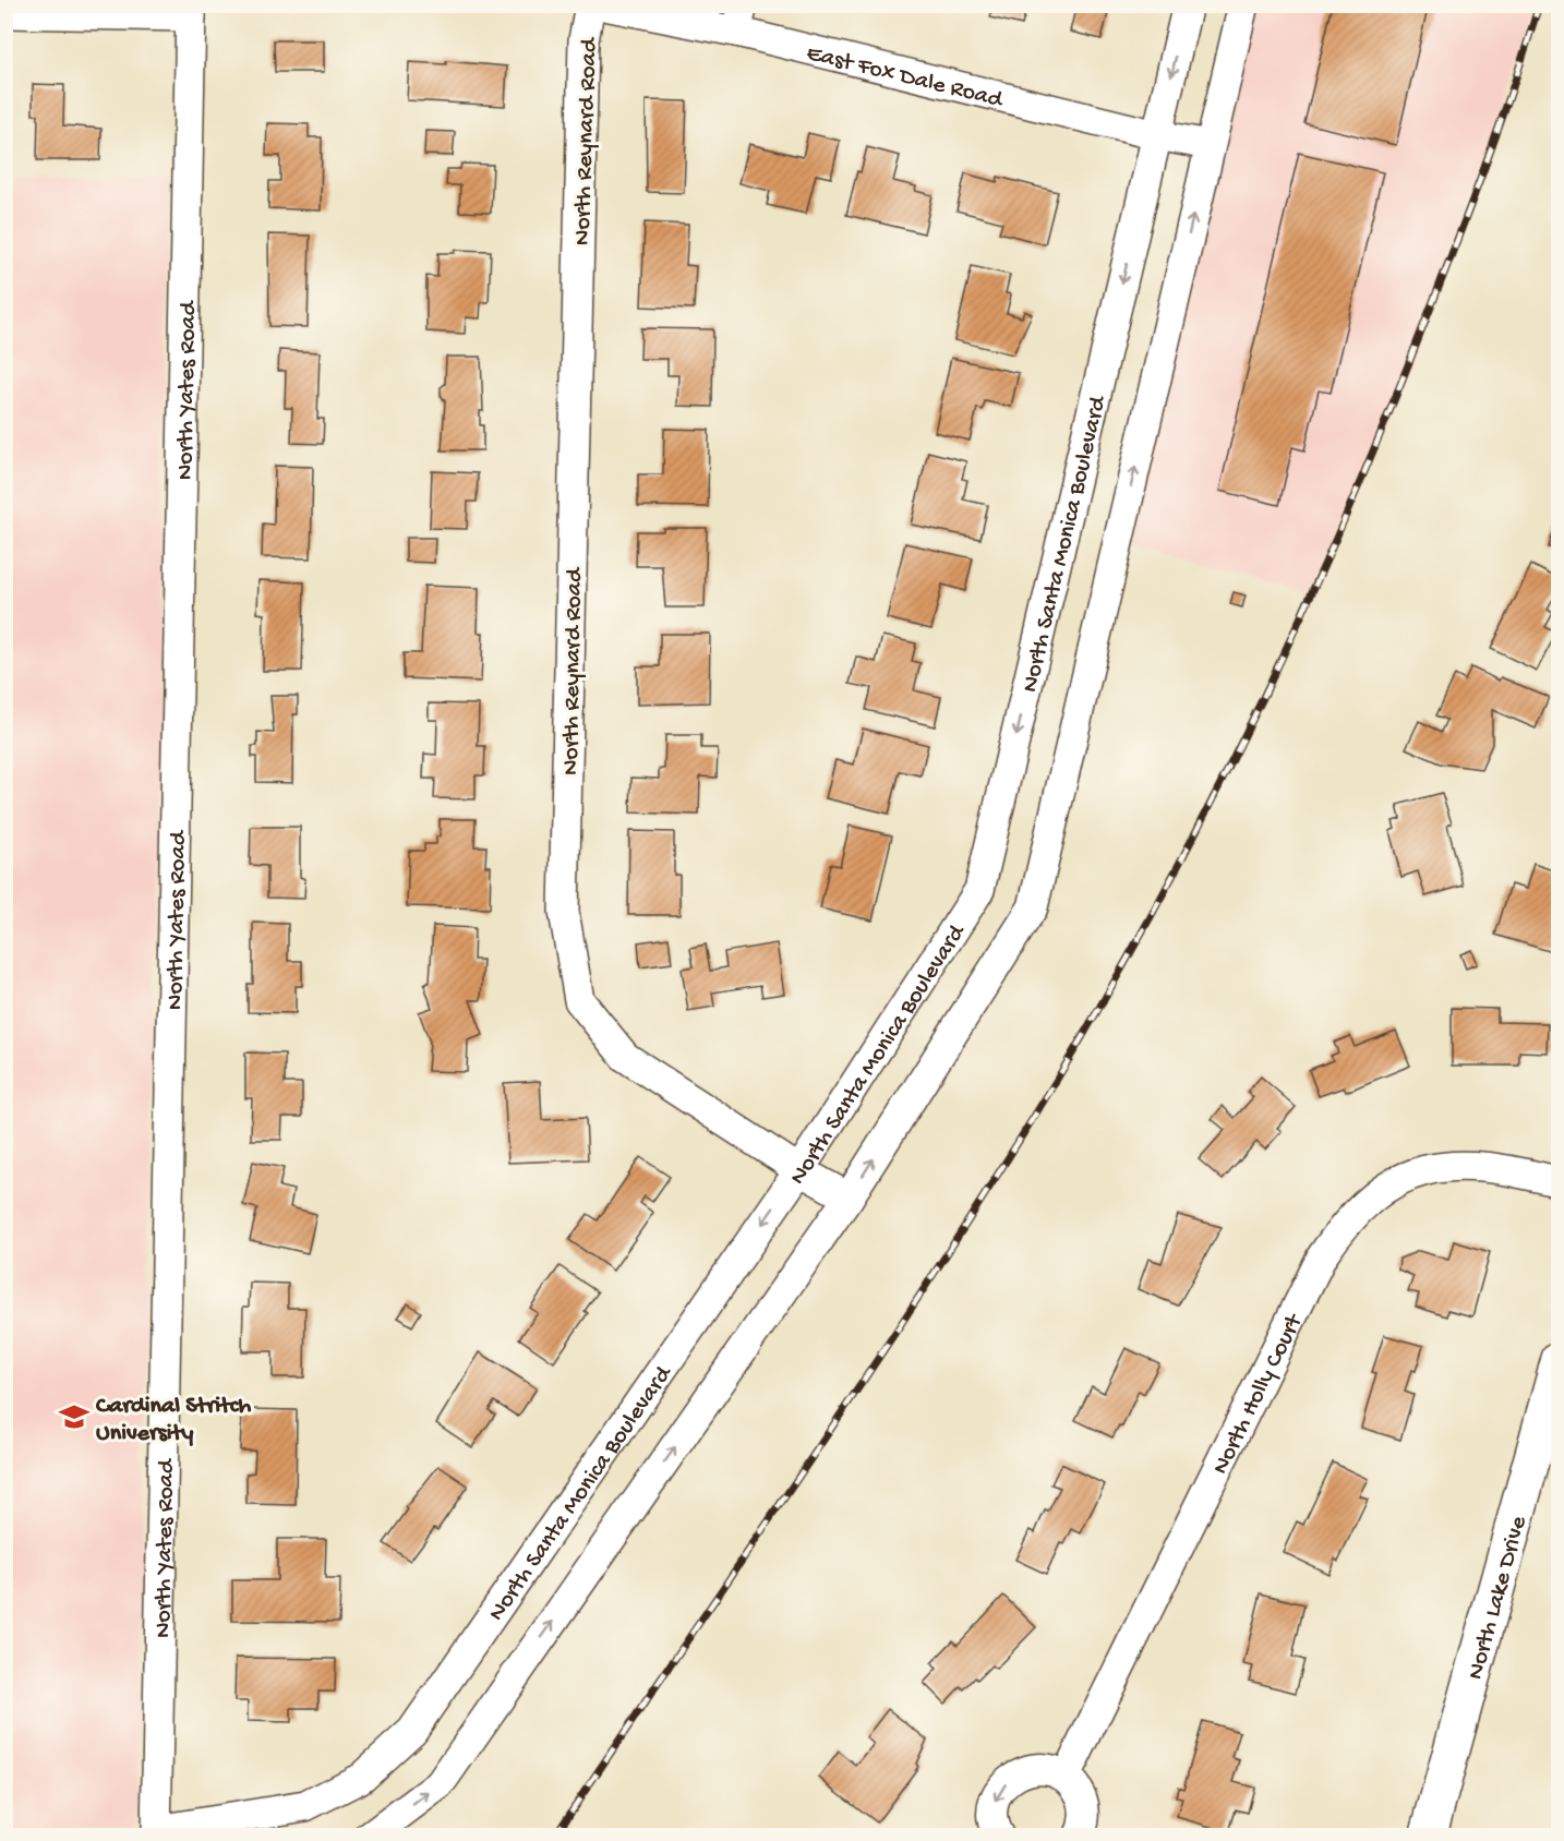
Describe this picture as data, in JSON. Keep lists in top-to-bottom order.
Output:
{
  "streets": {
    "main road": ["North Lake Drive"],
    "street": [
      "East Fox Dale Road",
      "North Reynard Road",
      "North Yates Road",
      "North Santa Monica Boulevard",
      "North Holly Court"
    ]
  },
  "crossings": [
    ["East Fox Dale Road", "North Santa Monica Boulevard"],
    ["North Reynard Road", "North Santa Monica Boulevard"],
    ["North Yates Road", "North Santa Monica Boulevard"]
  ],
  "places": {
    "school or university": ["Cardinal Stritch University"]
  }
}
